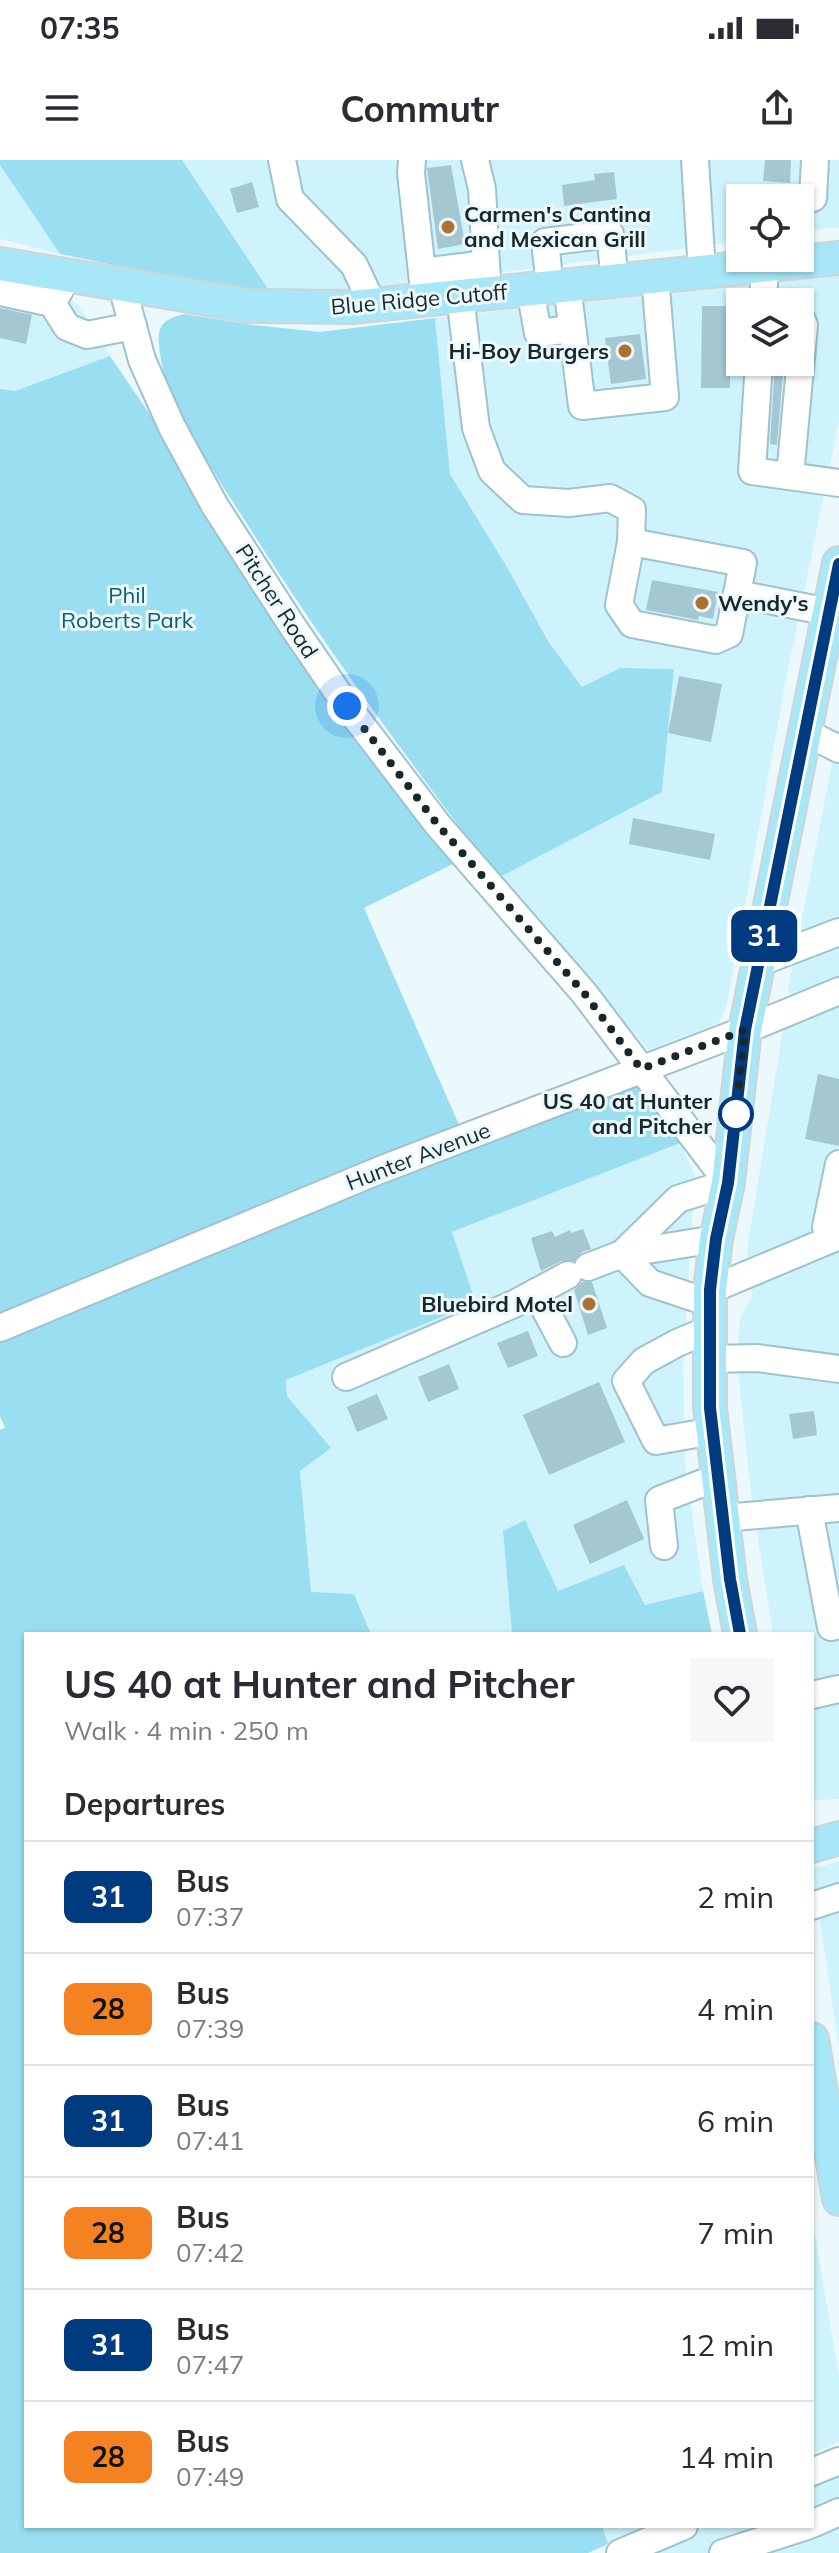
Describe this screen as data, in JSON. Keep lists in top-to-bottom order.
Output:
{
  "streets": {
    "main road": ["Blue Ridge Cutoff"],
    "street": ["Pitcher Road", "Hunter Avenue"]
  },
  "crossings": [
    ["Blue Ridge Cutoff", "Pitcher Road"],
    ["Pitcher Road", "Hunter Avenue"]
  ],
  "parks": ["Phil Roberts Park"],
  "places": [
    "Carmen's Cantina and Mexican Grill",
    "Hi-Boy Burgers",
    "Wendy's",
    "US 40 at Hunter and Pitcher",
    "Bluebird Motel"
  ],
  "lines": ["bus line 31"],
  "page": {
    "status": "07:35",
    "header": "Commutr",
    "on_map": "31",
    "heading": [
      ["US 40 at Hunter and Pitcher", "Walk · 4 min · 250 m"],
      "Departures"
    ],
    "list": [
      {
        "mark": "31",
        "name": "Bus",
        "note": "07:37",
        "value": "2 min"
      },
      {
        "mark": "28",
        "name": "Bus",
        "note": "07:39",
        "value": "4 min"
      },
      {
        "mark": "31",
        "name": "Bus",
        "note": "07:41",
        "value": "6 min"
      },
      {
        "mark": "28",
        "name": "Bus",
        "note": "07:42",
        "value": "7 min"
      },
      {
        "mark": "31",
        "name": "Bus",
        "note": "07:47",
        "value": "12 min"
      },
      {
        "mark": "28",
        "name": "Bus",
        "note": "07:49",
        "value": "14 min"
      }
    ]
  }
}
